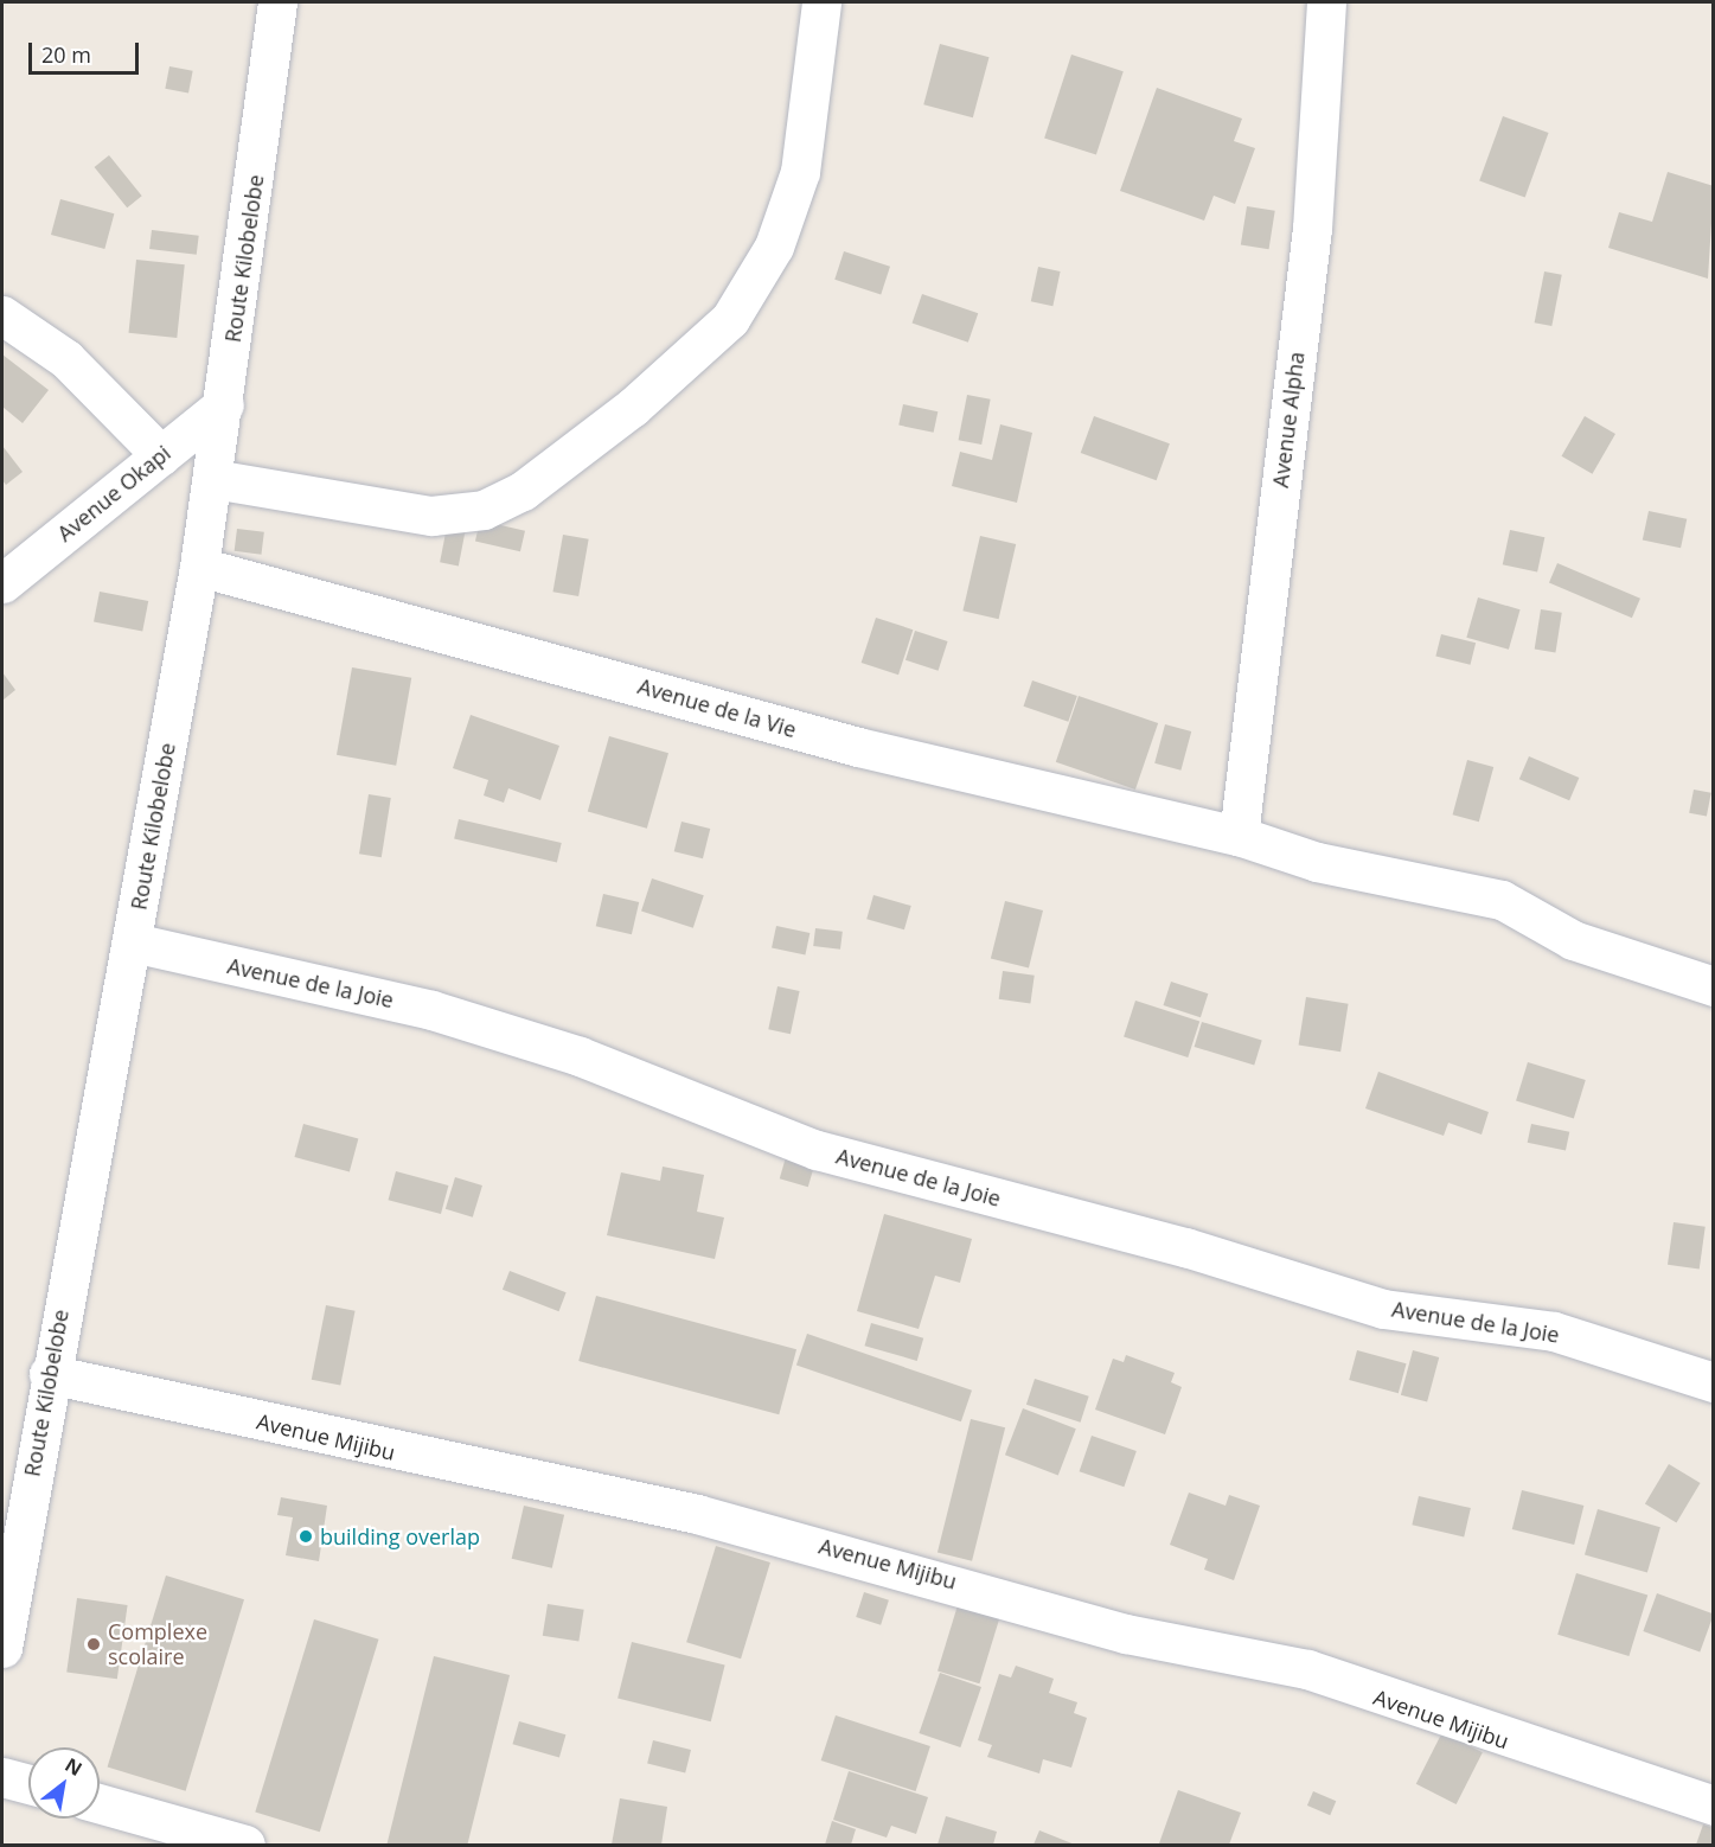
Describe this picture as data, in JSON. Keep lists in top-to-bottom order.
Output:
{
  "streets": {
    "street": [
      "Route Kilobelobe",
      "Avenue Alpha",
      "Avenue Okapi",
      "Avenue de la Vie",
      "Avenue de la Joie",
      "Avenue Mijibu"
    ]
  },
  "crossings": [
    ["Route Kilobelobe", "Avenue Okapi"],
    ["Route Kilobelobe", "Avenue de la Vie"],
    ["Route Kilobelobe", "Avenue de la Joie"],
    ["Route Kilobelobe", "Avenue Mijibu"],
    ["Avenue Alpha", "Avenue de la Vie"]
  ],
  "places": ["building overlap", "Complexe scolaire"],
  "scale_bar": "20 m",
  "north": "top right"
}
